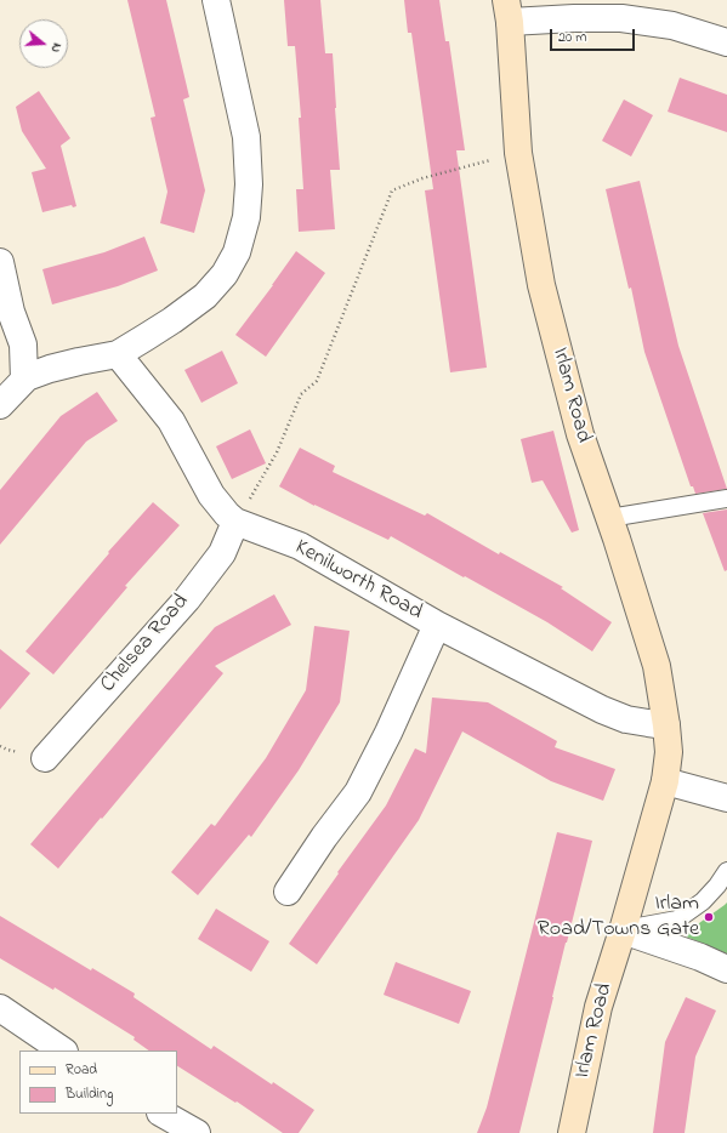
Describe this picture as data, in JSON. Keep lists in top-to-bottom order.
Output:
{
  "streets": {
    "street": ["Irlam Road", "Kenilworth Road", "Chelsea Road"]
  },
  "crossings": [
    ["Irlam Road", "Kenilworth Road"],
    ["Kenilworth Road", "Chelsea Road"]
  ],
  "places": ["Irlam Road/Towns Gate"],
  "legend": ["Road", "Building"],
  "scale_bar": "20 m",
  "north": "right"
}
